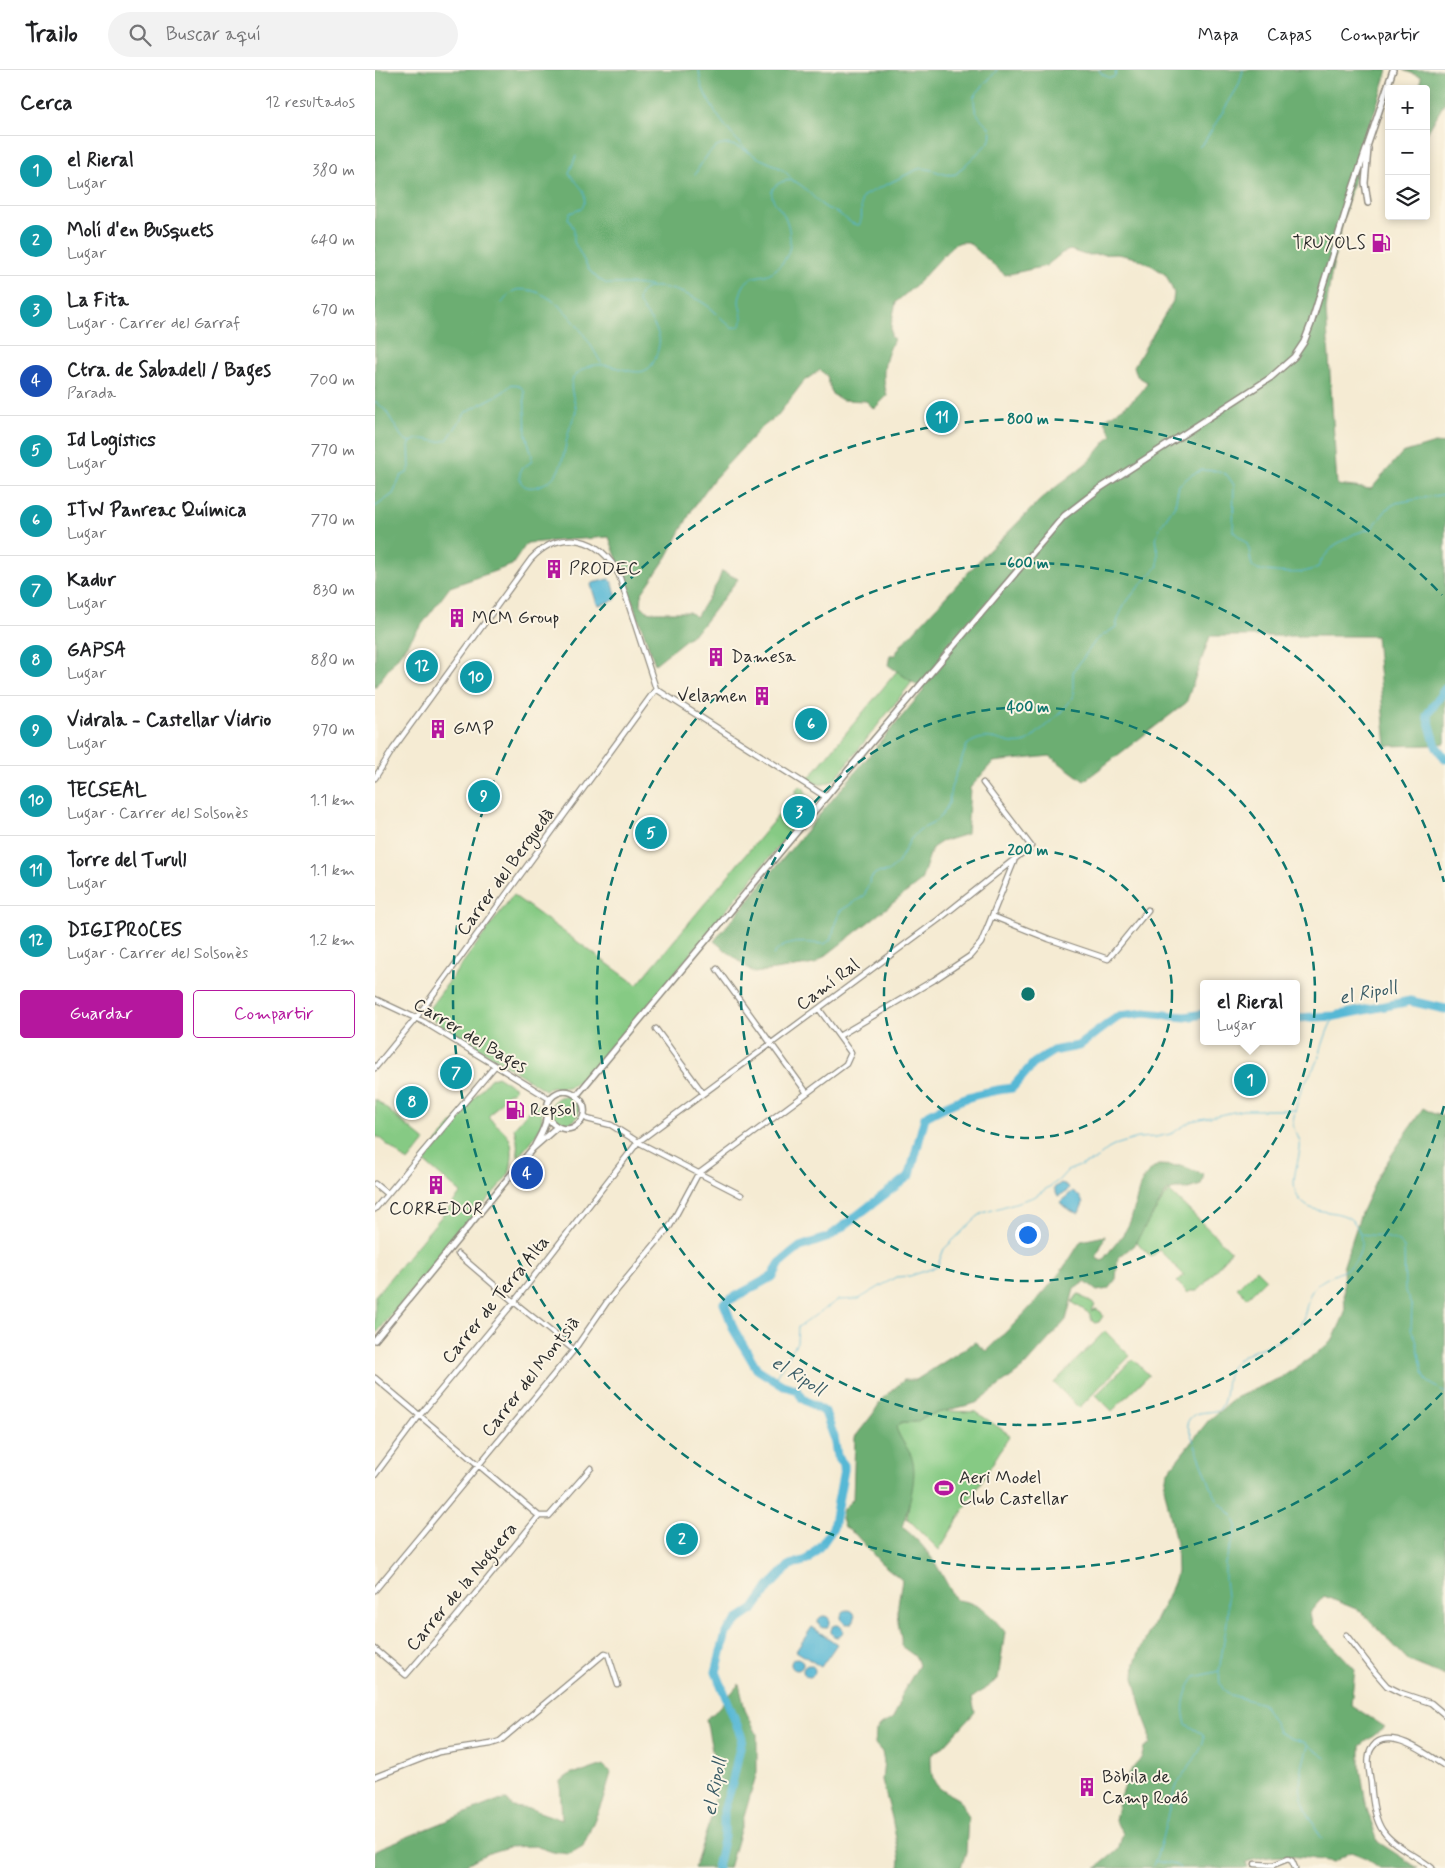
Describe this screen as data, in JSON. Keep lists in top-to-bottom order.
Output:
{
  "streets": {
    "street": [
      "Carrer del Berguedà",
      "Camí Ral",
      "Carrer del Bages",
      "Carrer de Terra Alta",
      "Carrer del Montsià",
      "Carrer de la Noguera"
    ]
  },
  "crossings": [
    ["Carrer del Berguedà", "Carrer del Bages"],
    ["Camí Ral", "Carrer de Terra Alta"]
  ],
  "water": ["el Ripoll"],
  "places": {
    "fuel station": ["TRUYOLS", "Repsol"],
    "building": [
      "PRODEC",
      "MCM Group",
      "Damesa",
      "Velamen",
      "GMP",
      "CORREDOR",
      "Bòbila de Camp Rodó"
    ],
    "sports": ["Aeri Model Club Castellar"]
  },
  "page": {
    "header": "Trailo",
    "search": "Buscar aquí",
    "nav": ["Mapa", "Capas", "Compartir"],
    "heading": ["Cerca", "12 resultados"],
    "map_buttons": ["+", "−"],
    "list": [
      {
        "mark": "1",
        "name": "el Rieral",
        "note": "Lugar",
        "value": "380 m"
      },
      {
        "mark": "2",
        "name": "Molí d'en Busquets",
        "note": "Lugar",
        "value": "640 m"
      },
      {
        "mark": "3",
        "name": "La Fita",
        "note": "Lugar · Carrer del Garraf",
        "value": "670 m"
      },
      {
        "mark": "4",
        "name": "Ctra. de Sabadell / Bages",
        "note": "Parada",
        "value": "700 m"
      },
      {
        "mark": "5",
        "name": "Id Logistics",
        "note": "Lugar",
        "value": "770 m"
      },
      {
        "mark": "6",
        "name": "ITW Panreac Química",
        "note": "Lugar",
        "value": "770 m"
      },
      {
        "mark": "7",
        "name": "Kadur",
        "note": "Lugar",
        "value": "830 m"
      },
      {
        "mark": "8",
        "name": "GAPSA",
        "note": "Lugar",
        "value": "880 m"
      },
      {
        "mark": "9",
        "name": "Vidrala - Castellar Vidrio",
        "note": "Lugar",
        "value": "970 m"
      },
      {
        "mark": "10",
        "name": "TECSEAL",
        "note": "Lugar · Carrer del Solsonès",
        "value": "1.1 km"
      },
      {
        "mark": "11",
        "name": "Torre del Turull",
        "note": "Lugar",
        "value": "1.1 km"
      },
      {
        "mark": "12",
        "name": "DIGIPROCES",
        "note": "Lugar · Carrer del Solsonès",
        "value": "1.2 km"
      }
    ],
    "pins": [
      "11",
      "12",
      "10",
      "6",
      "9",
      "3",
      "5",
      "7",
      "1",
      "8",
      "4",
      "2"
    ],
    "buttons": ["Guardar", "Compartir"],
    "popup": ["el Rieral", "Lugar"]
  },
  "rings": [
    "800 m",
    "600 m",
    "400 m",
    "200 m"
  ]
}
